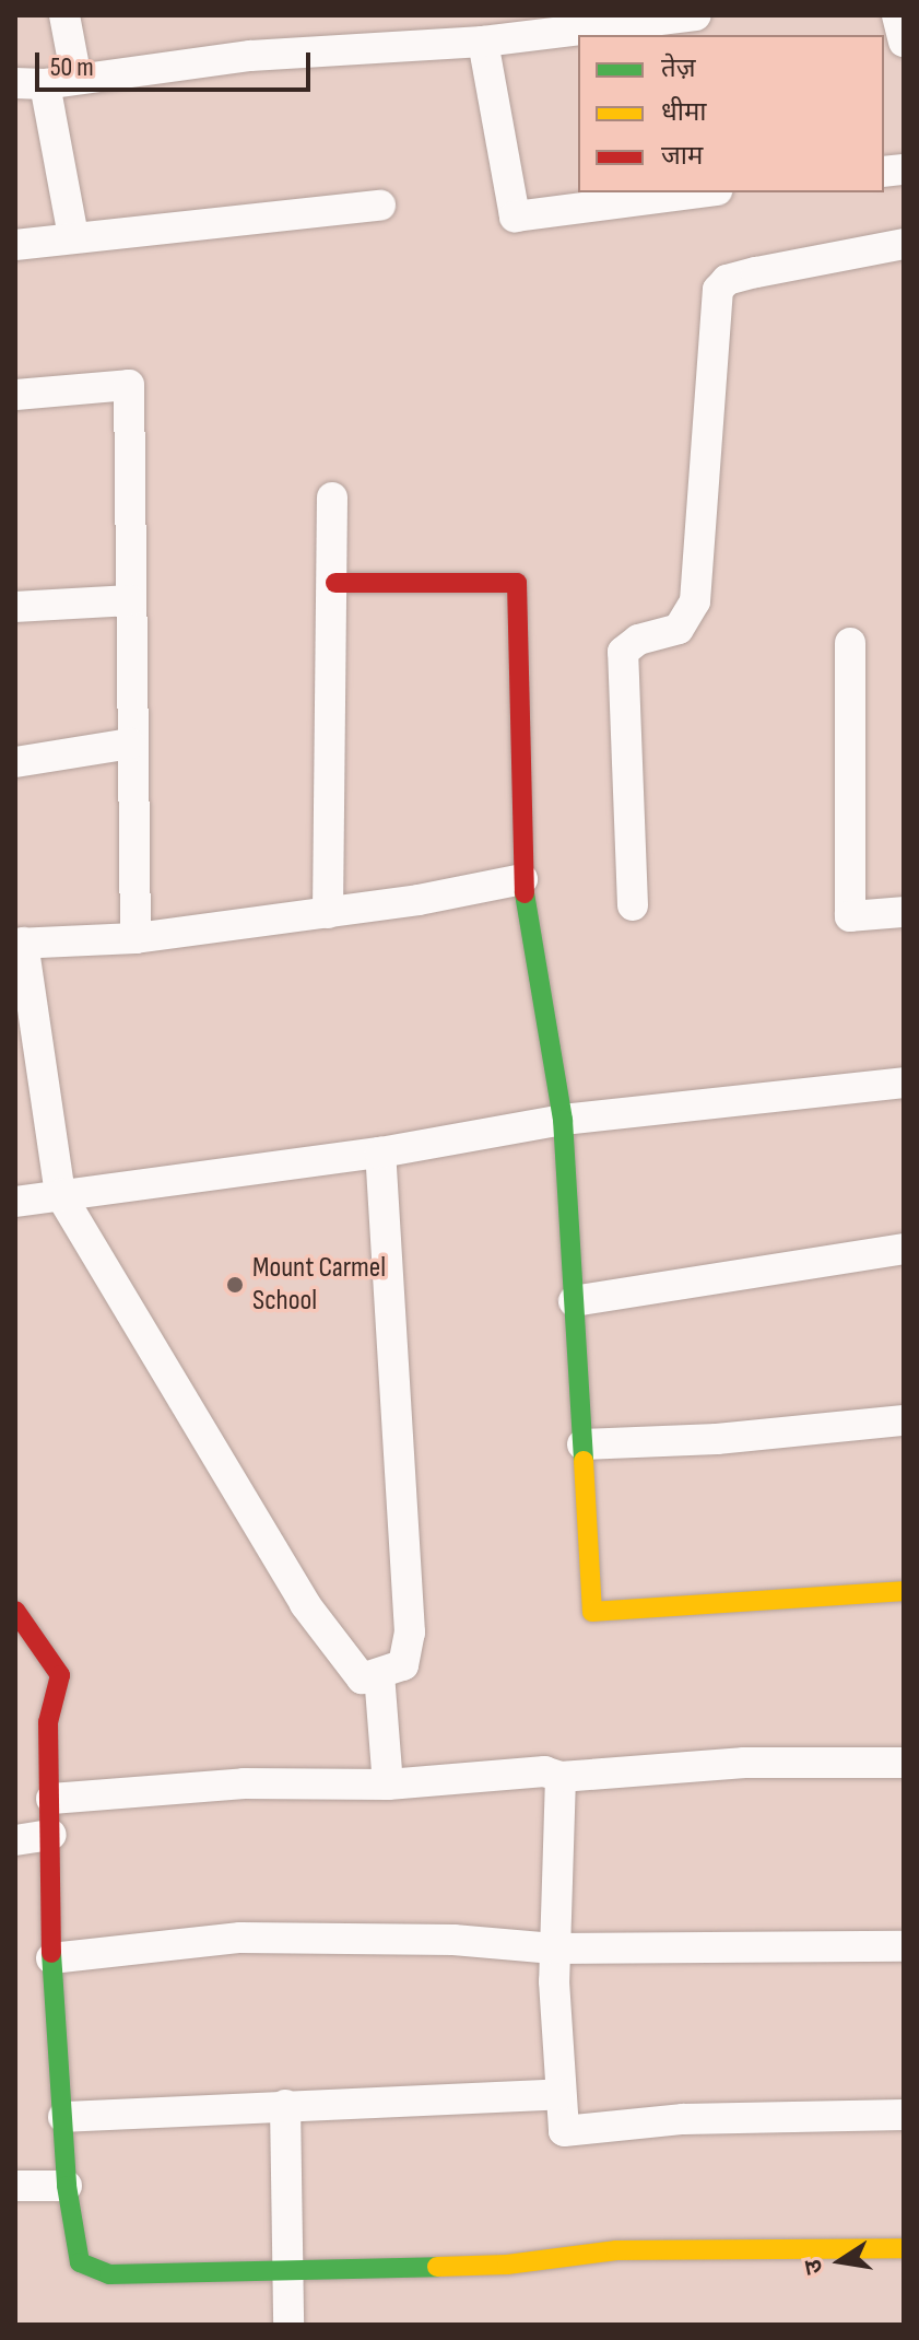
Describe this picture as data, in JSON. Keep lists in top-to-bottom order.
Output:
{
  "places": ["Mount Carmel School"],
  "legend": ["तेज़", "धीमा", "जाम"],
  "scale_bar": "50 m",
  "north": "left"
}
